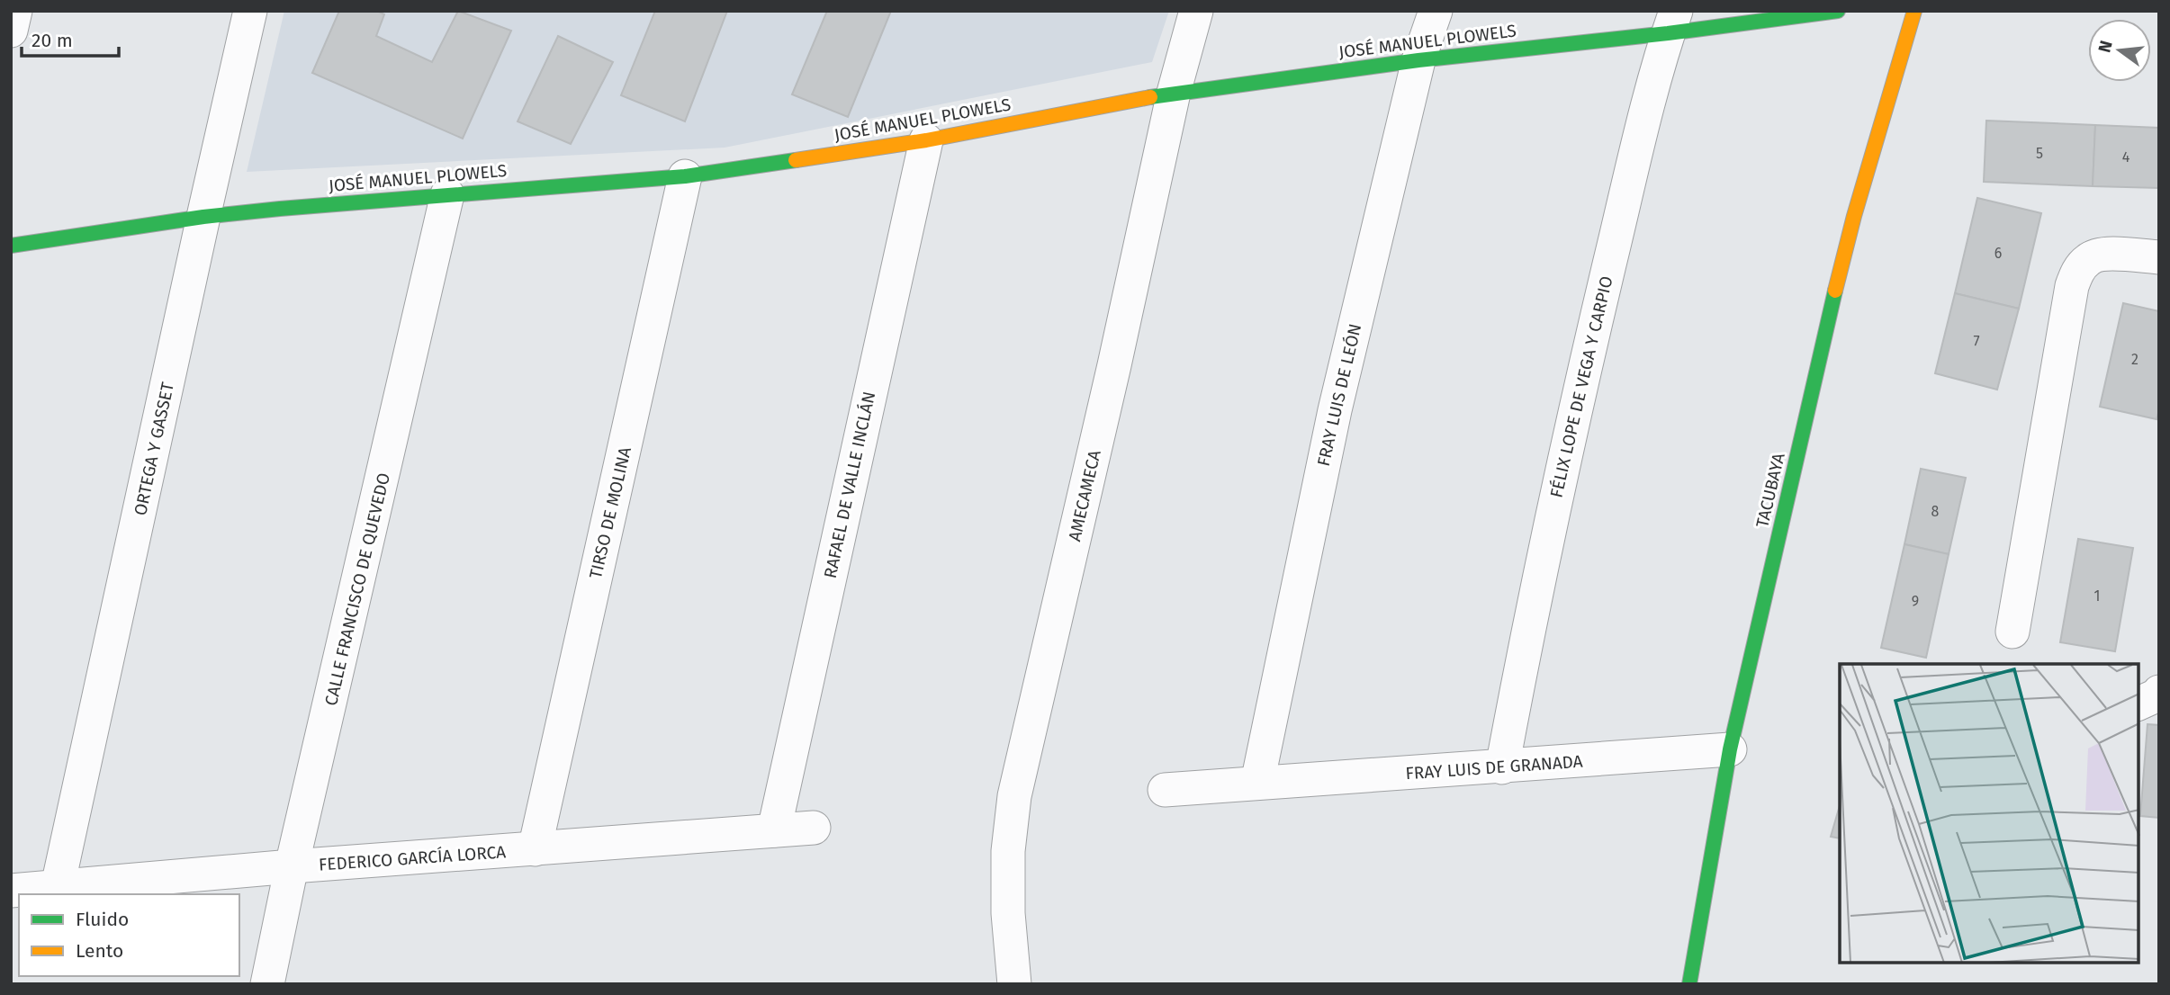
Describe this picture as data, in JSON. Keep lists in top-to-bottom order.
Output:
{
  "streets": {
    "street": [
      "JOSÉ MANUEL PLOWELS",
      "FÉLIX LOPE DE VEGA Y CARPIO",
      "FRAY LUIS DE LEÓN",
      "ORTEGA Y GASSET",
      "RAFAEL DE VALLE INCLÁN",
      "TACUBAYA",
      "AMECAMECA",
      "TIRSO DE MOLINA",
      "CALLE FRANCISCO DE QUEVEDO",
      "FRAY LUIS DE GRANADA",
      "FEDERICO GARCÍA LORCA"
    ]
  },
  "crossings": [
    ["JOSÉ MANUEL PLOWELS", "FÉLIX LOPE DE VEGA Y CARPIO"],
    ["JOSÉ MANUEL PLOWELS", "FRAY LUIS DE LEÓN"],
    ["JOSÉ MANUEL PLOWELS", "ORTEGA Y GASSET"],
    ["JOSÉ MANUEL PLOWELS", "RAFAEL DE VALLE INCLÁN"],
    ["JOSÉ MANUEL PLOWELS", "AMECAMECA"],
    ["JOSÉ MANUEL PLOWELS", "TIRSO DE MOLINA"],
    ["JOSÉ MANUEL PLOWELS", "CALLE FRANCISCO DE QUEVEDO"],
    ["FÉLIX LOPE DE VEGA Y CARPIO", "FRAY LUIS DE GRANADA"],
    ["FRAY LUIS DE LEÓN", "FRAY LUIS DE GRANADA"],
    ["ORTEGA Y GASSET", "FEDERICO GARCÍA LORCA"],
    ["RAFAEL DE VALLE INCLÁN", "FEDERICO GARCÍA LORCA"],
    ["TACUBAYA", "FRAY LUIS DE GRANADA"],
    ["TIRSO DE MOLINA", "FEDERICO GARCÍA LORCA"],
    ["CALLE FRANCISCO DE QUEVEDO", "FEDERICO GARCÍA LORCA"]
  ],
  "house_numbers": [
    "5",
    "4",
    "6",
    "7",
    "2",
    "8",
    "1",
    "9"
  ],
  "legend": ["Fluido", "Lento"],
  "scale_bar": "20 m",
  "north": "left"
}
